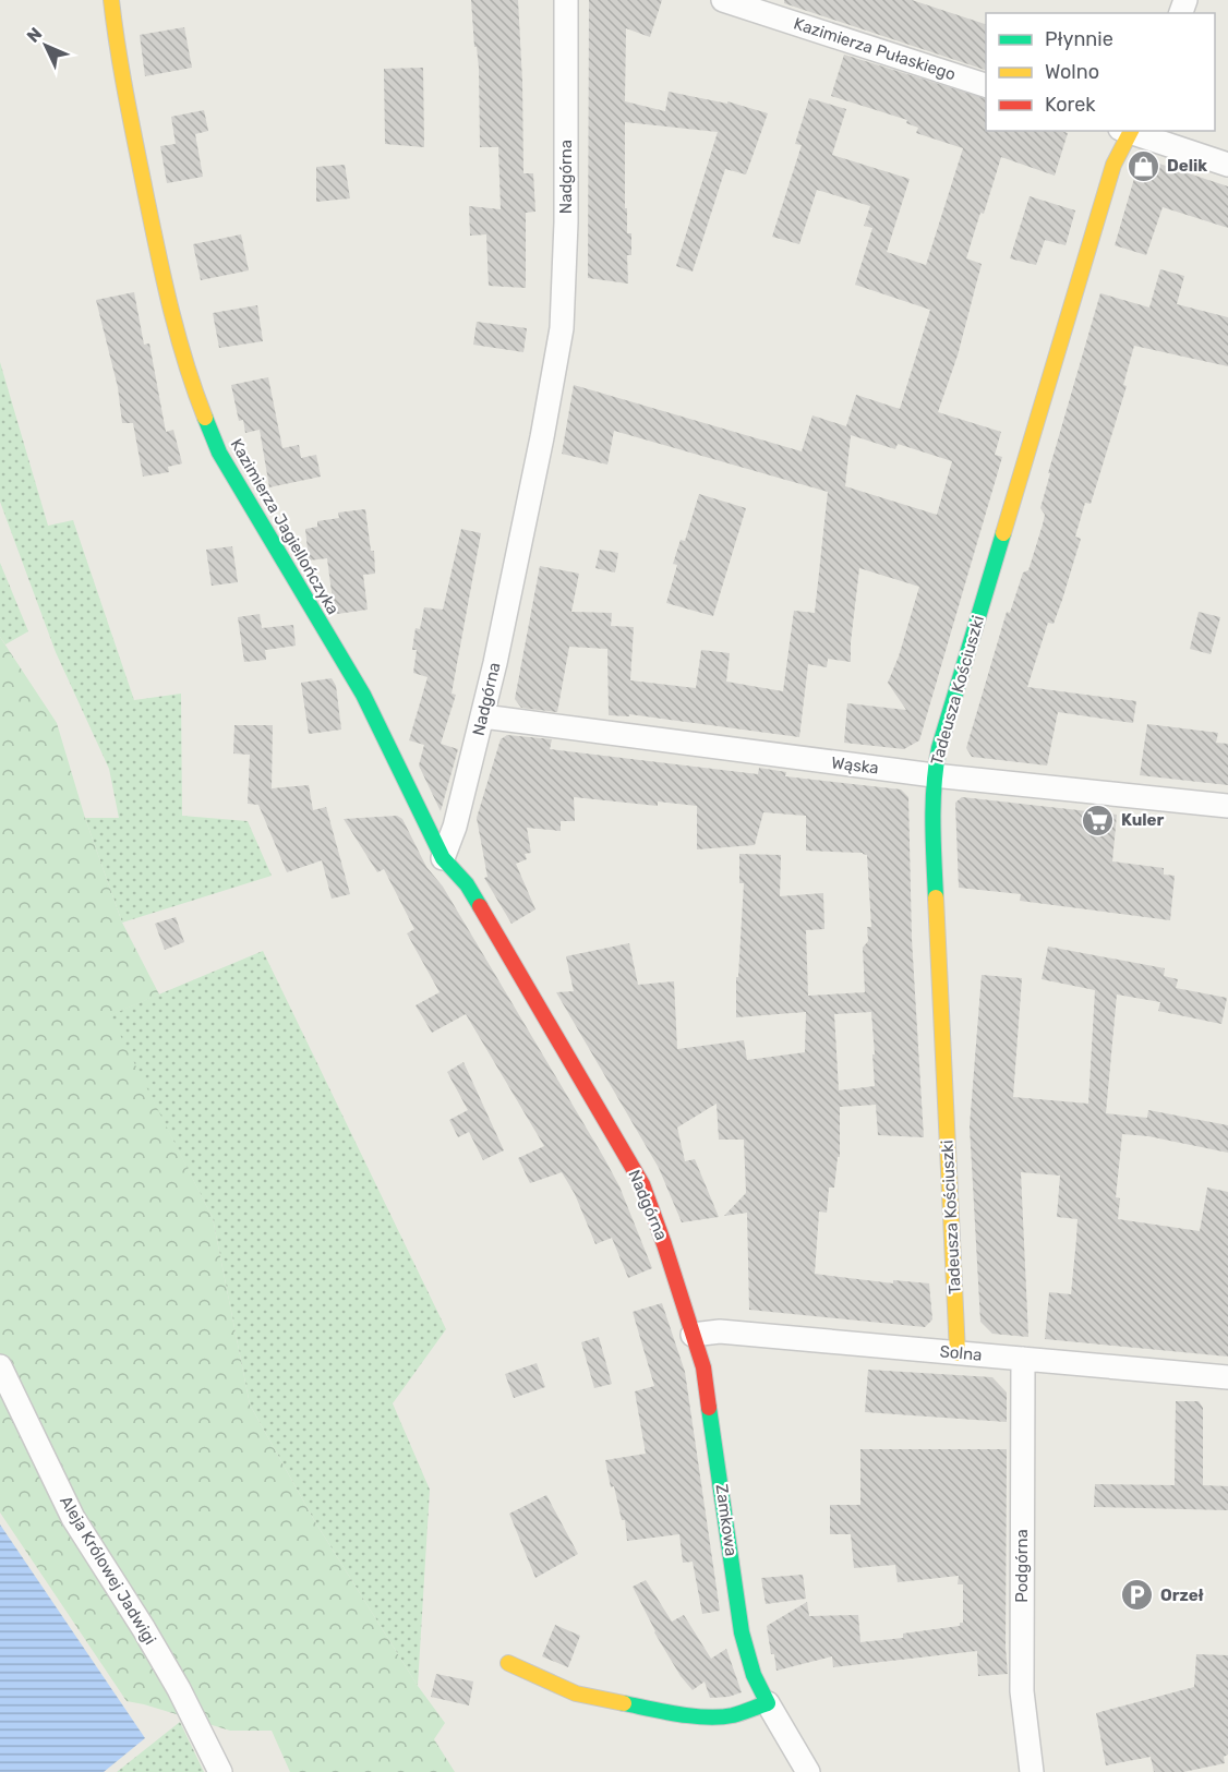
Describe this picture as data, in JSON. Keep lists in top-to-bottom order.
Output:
{
  "streets": {
    "street": [
      "Kazimierza Pułaskiego",
      "Nadgórna",
      "Kazimierza Jagiellończyka",
      "Tadeusza Kościuszki",
      "Wąska",
      "Solna",
      "Zamkowa",
      "Podgórna",
      "Aleja Królowej Jadwigi"
    ]
  },
  "crossings": [
    ["Nadgórna", "Kazimierza Jagiellończyka"],
    ["Nadgórna", "Wąska"],
    ["Nadgórna", "Solna"],
    ["Nadgórna", "Zamkowa"],
    ["Tadeusza Kościuszki", "Wąska"],
    ["Tadeusza Kościuszki", "Solna"],
    ["Solna", "Zamkowa"],
    ["Solna", "Podgórna"]
  ],
  "places": {
    "shop": ["Delik"],
    "supermarket": ["Kuler"],
    "parking": ["Orzeł"]
  },
  "legend": ["Płynnie", "Wolno", "Korek"],
  "north": "top left"
}
